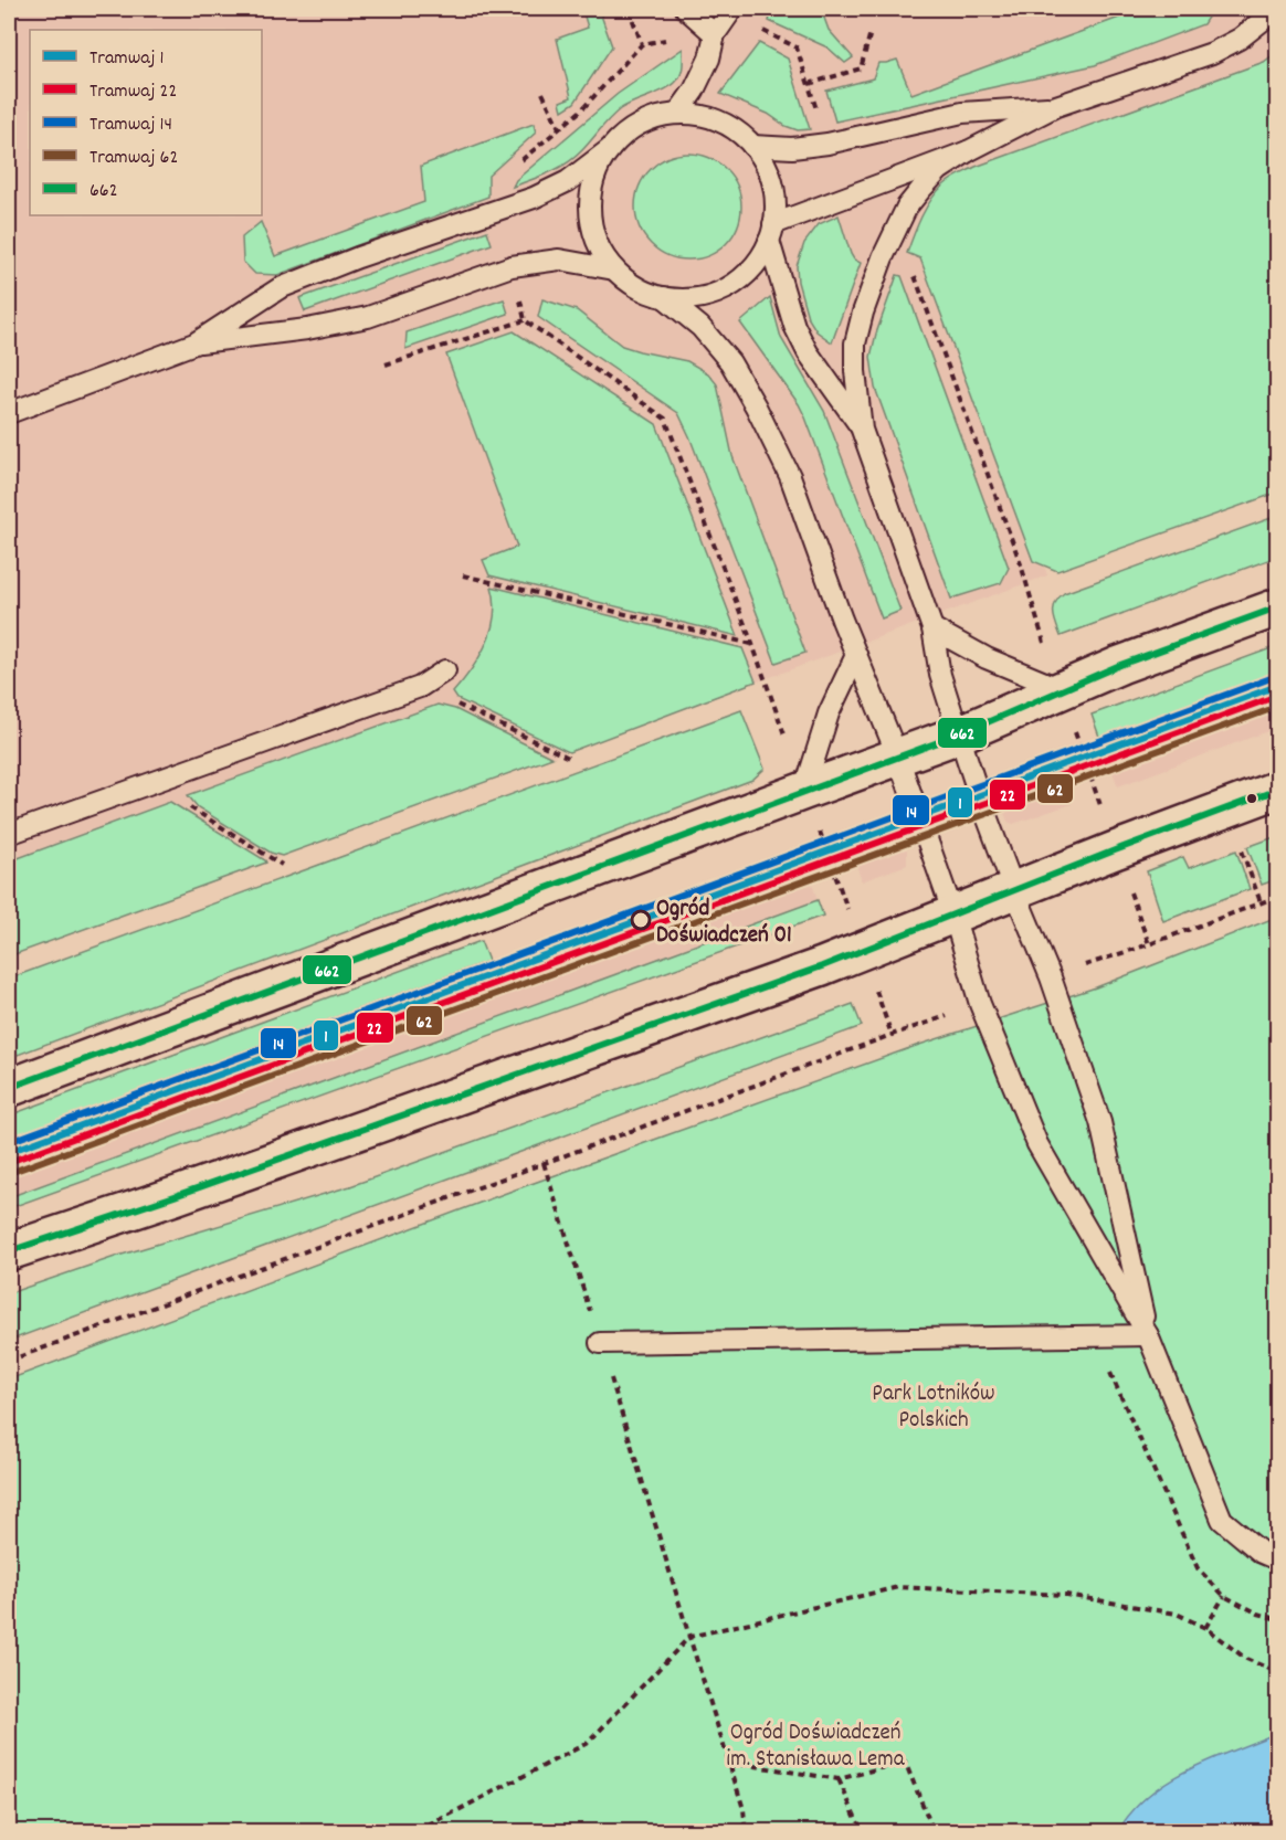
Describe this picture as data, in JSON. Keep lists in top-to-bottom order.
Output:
{
  "parks": ["Park Lotników Polskich", "Ogród Doświadczeń im. Stanisława Lema"],
  "places": ["Ogród Doświadczeń 01"],
  "lines": [
    "transit line 662",
    "tram line 14",
    "tram line 1",
    "tram line 22",
    "tram line 62"
  ],
  "legend": [
    "Tramwaj 1",
    "Tramwaj 22",
    "Tramwaj 14",
    "Tramwaj 62",
    "662"
  ]
}
